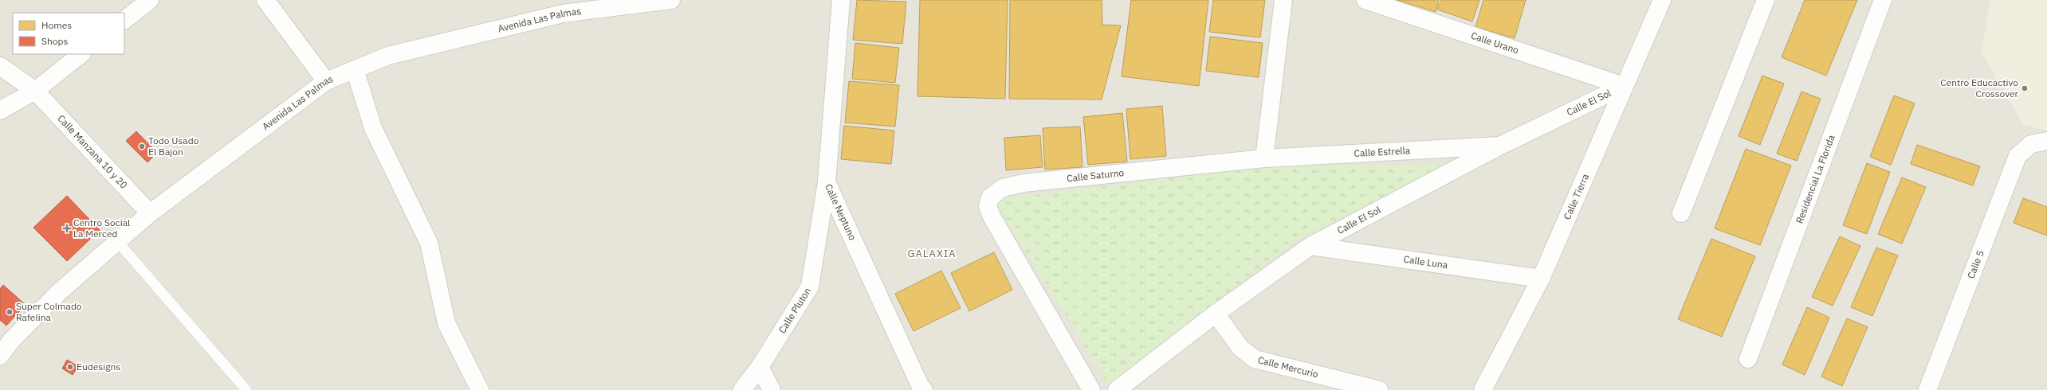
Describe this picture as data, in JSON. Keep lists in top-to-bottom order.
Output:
{
  "streets": {
    "street": [
      "Avenida Las Palmas",
      "Calle Urano",
      "Calle El Sol",
      "Calle Manzana 10 y 20",
      "Calle Estrella",
      "Calle Saturno",
      "Residencial La Florida",
      "Calle Tierra",
      "Calle Neptuno",
      "Calle Luna",
      "Calle 5",
      "Calle Pluton",
      "Calle Mercurio"
    ]
  },
  "crossings": [
    ["Avenida Las Palmas", "Calle Manzana 10 y 20"],
    ["Calle Urano", "Calle El Sol"],
    ["Calle Urano", "Calle Tierra"],
    ["Calle El Sol", "Calle Estrella"],
    ["Calle El Sol", "Calle Tierra"],
    ["Calle El Sol", "Calle Luna"],
    ["Calle El Sol", "Calle Mercurio"],
    ["Calle Estrella", "Calle Saturno"],
    ["Calle Tierra", "Calle Luna"],
    ["Calle Neptuno", "Calle Pluton"]
  ],
  "districts": ["GALAXIA"],
  "places": {
    "other": [
      "Centro Educactivo Crossover",
      "Todo Usado El Bajon",
      "Super Colmado Rafelina",
      "Eudesigns"
    ],
    "health": ["Centro Social La Merced"]
  },
  "legend": ["Homes", "Shops"]
}
